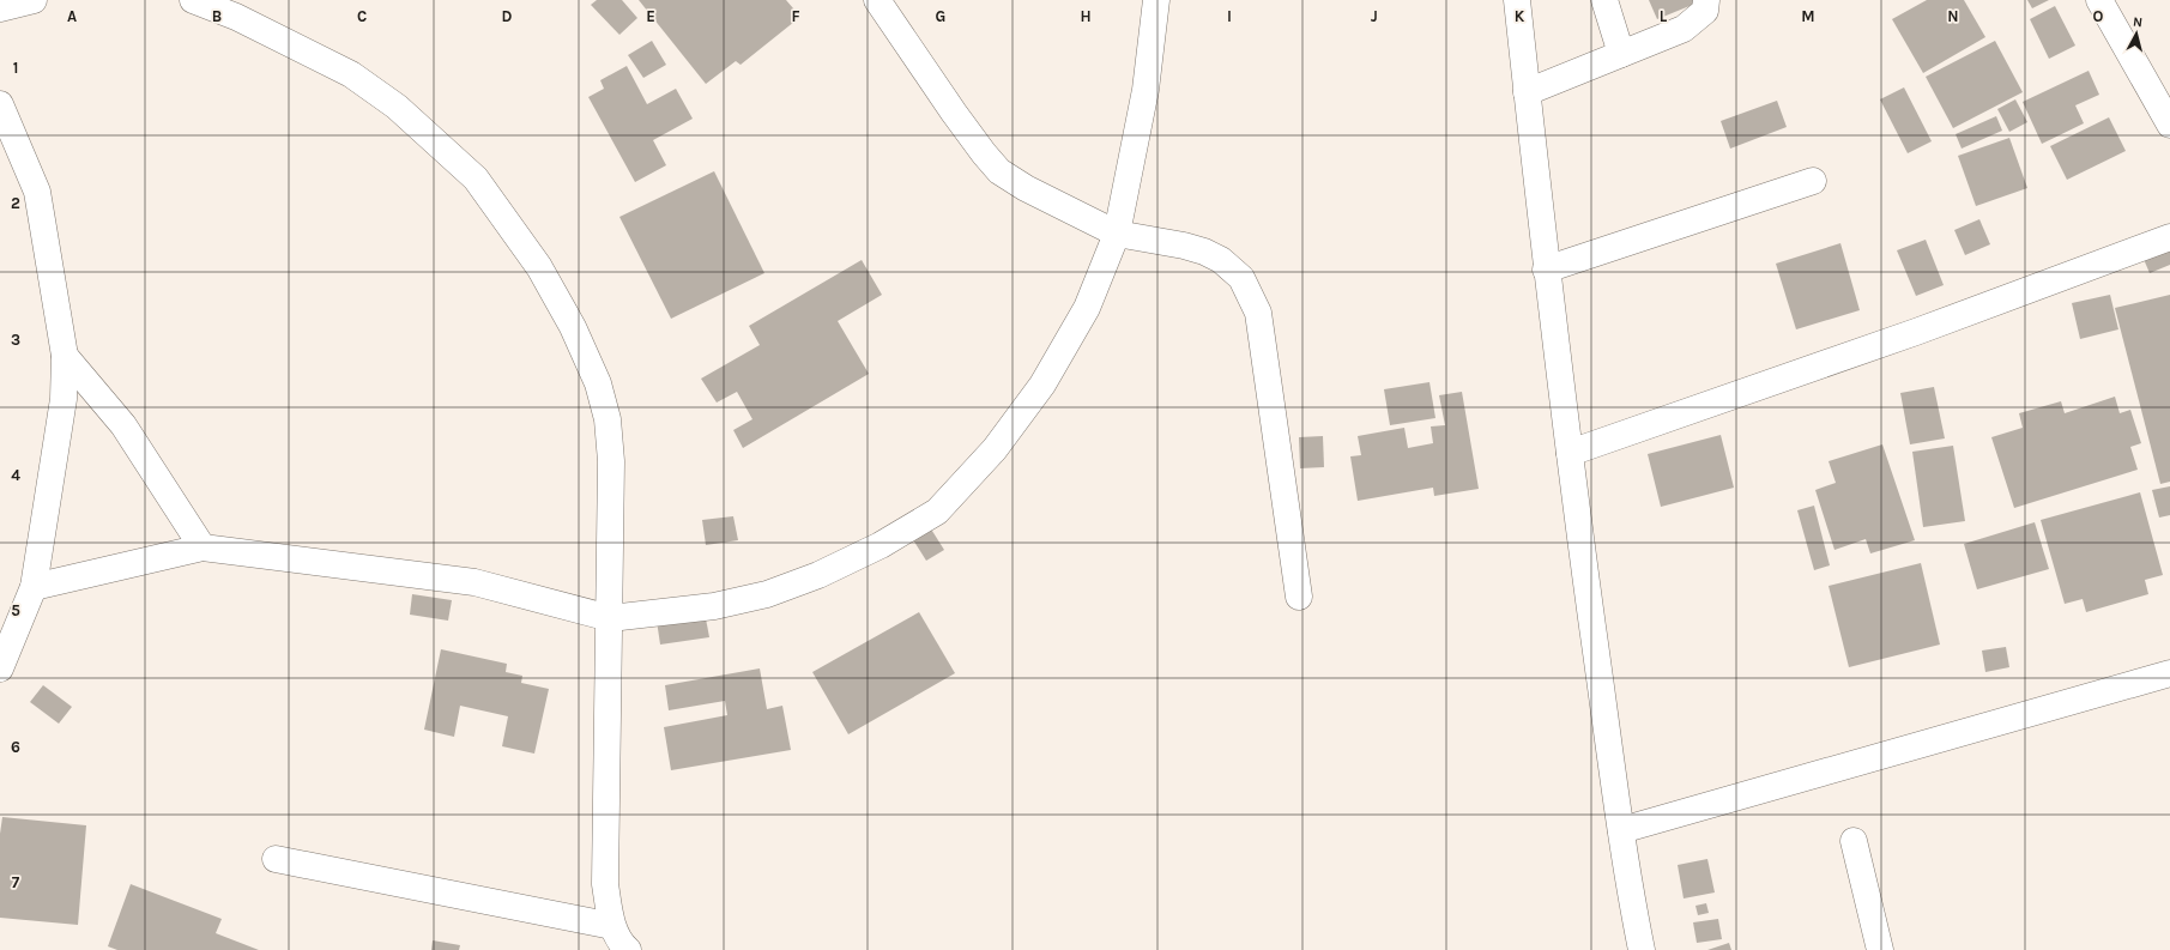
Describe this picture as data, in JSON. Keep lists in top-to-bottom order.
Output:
{
  "north": "top",
  "grid": {
    "columns": [
      "A",
      "B",
      "C",
      "D",
      "E",
      "F",
      "G",
      "H",
      "I",
      "J",
      "K",
      "L",
      "M",
      "N",
      "O"
    ],
    "rows": [
      "1",
      "2",
      "3",
      "4",
      "5",
      "6",
      "7"
    ]
  }
}
